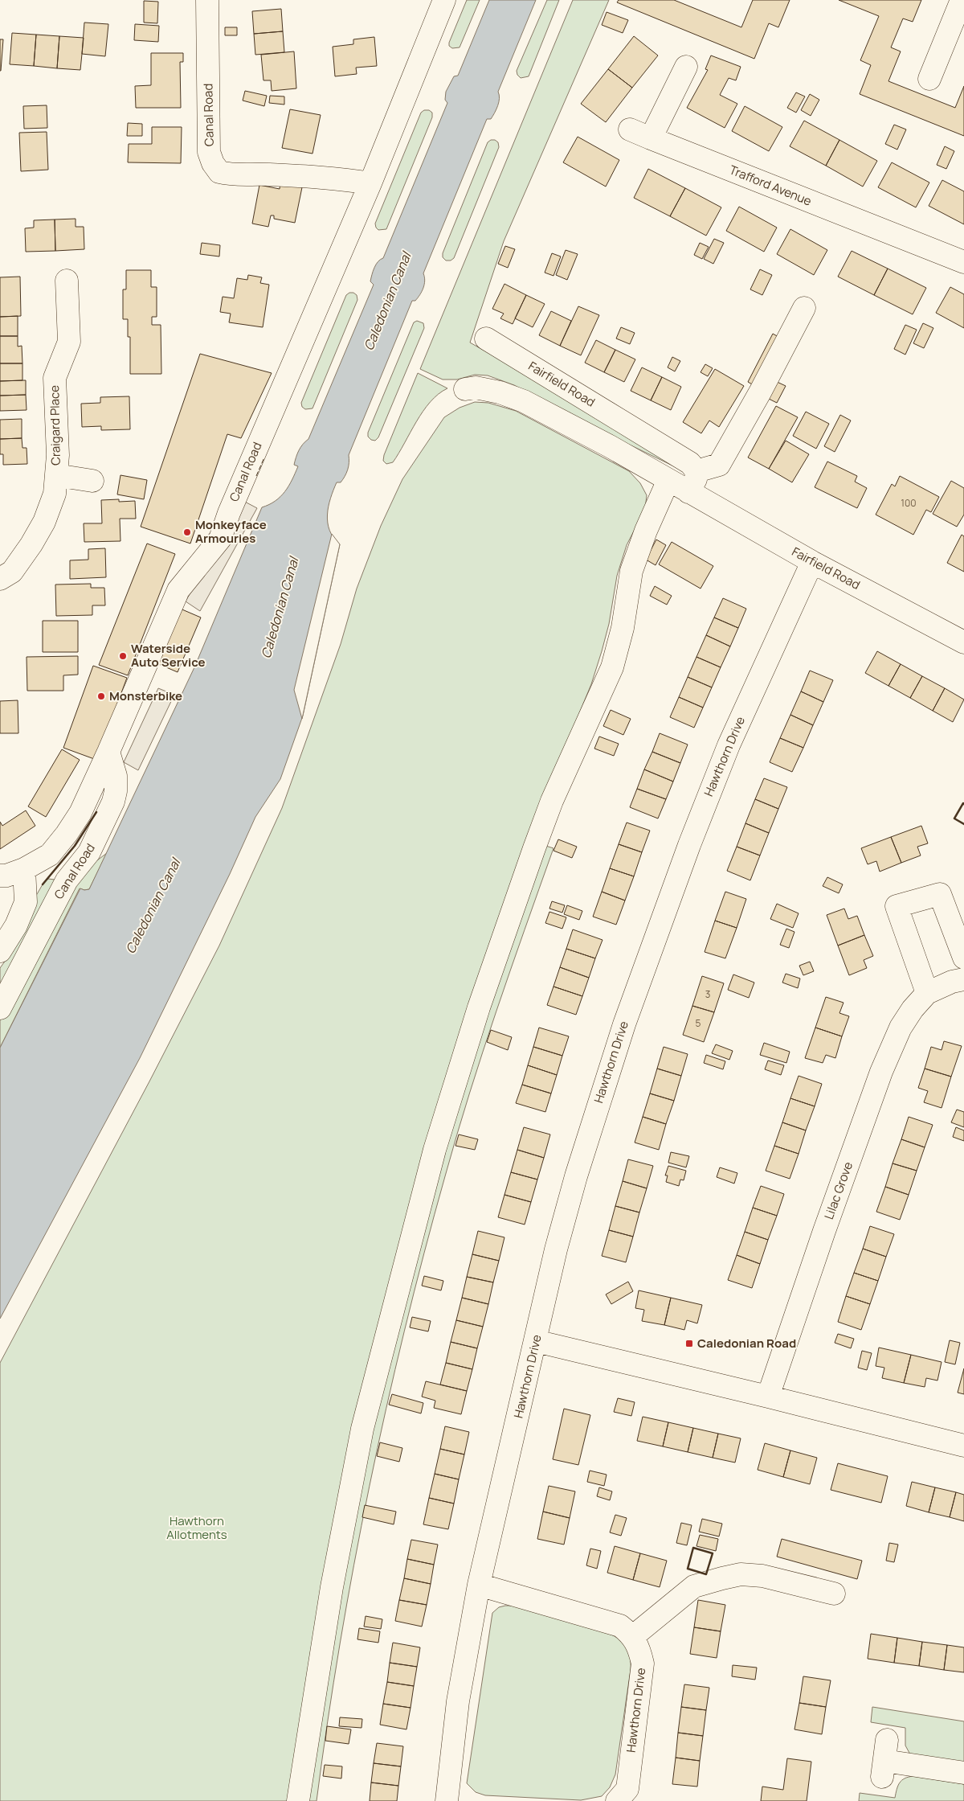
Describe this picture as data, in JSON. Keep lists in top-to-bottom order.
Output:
{
  "streets": {
    "street": [
      "Canal Road",
      "Trafford Avenue",
      "Fairfield Road",
      "Craigard Place",
      "Hawthorn Drive",
      "Lilac Grove"
    ]
  },
  "crossings": [
    ["Fairfield Road", "Hawthorn Drive"]
  ],
  "water": ["Caledonian Canal"],
  "parks": ["Hawthorn Allotments"],
  "places": {
    "other": ["Monkeyface Armouries", "Waterside Auto Service", "Monsterbike"],
    "transit": ["Caledonian Road"]
  },
  "house_numbers": ["100", "3", "5"]
}
